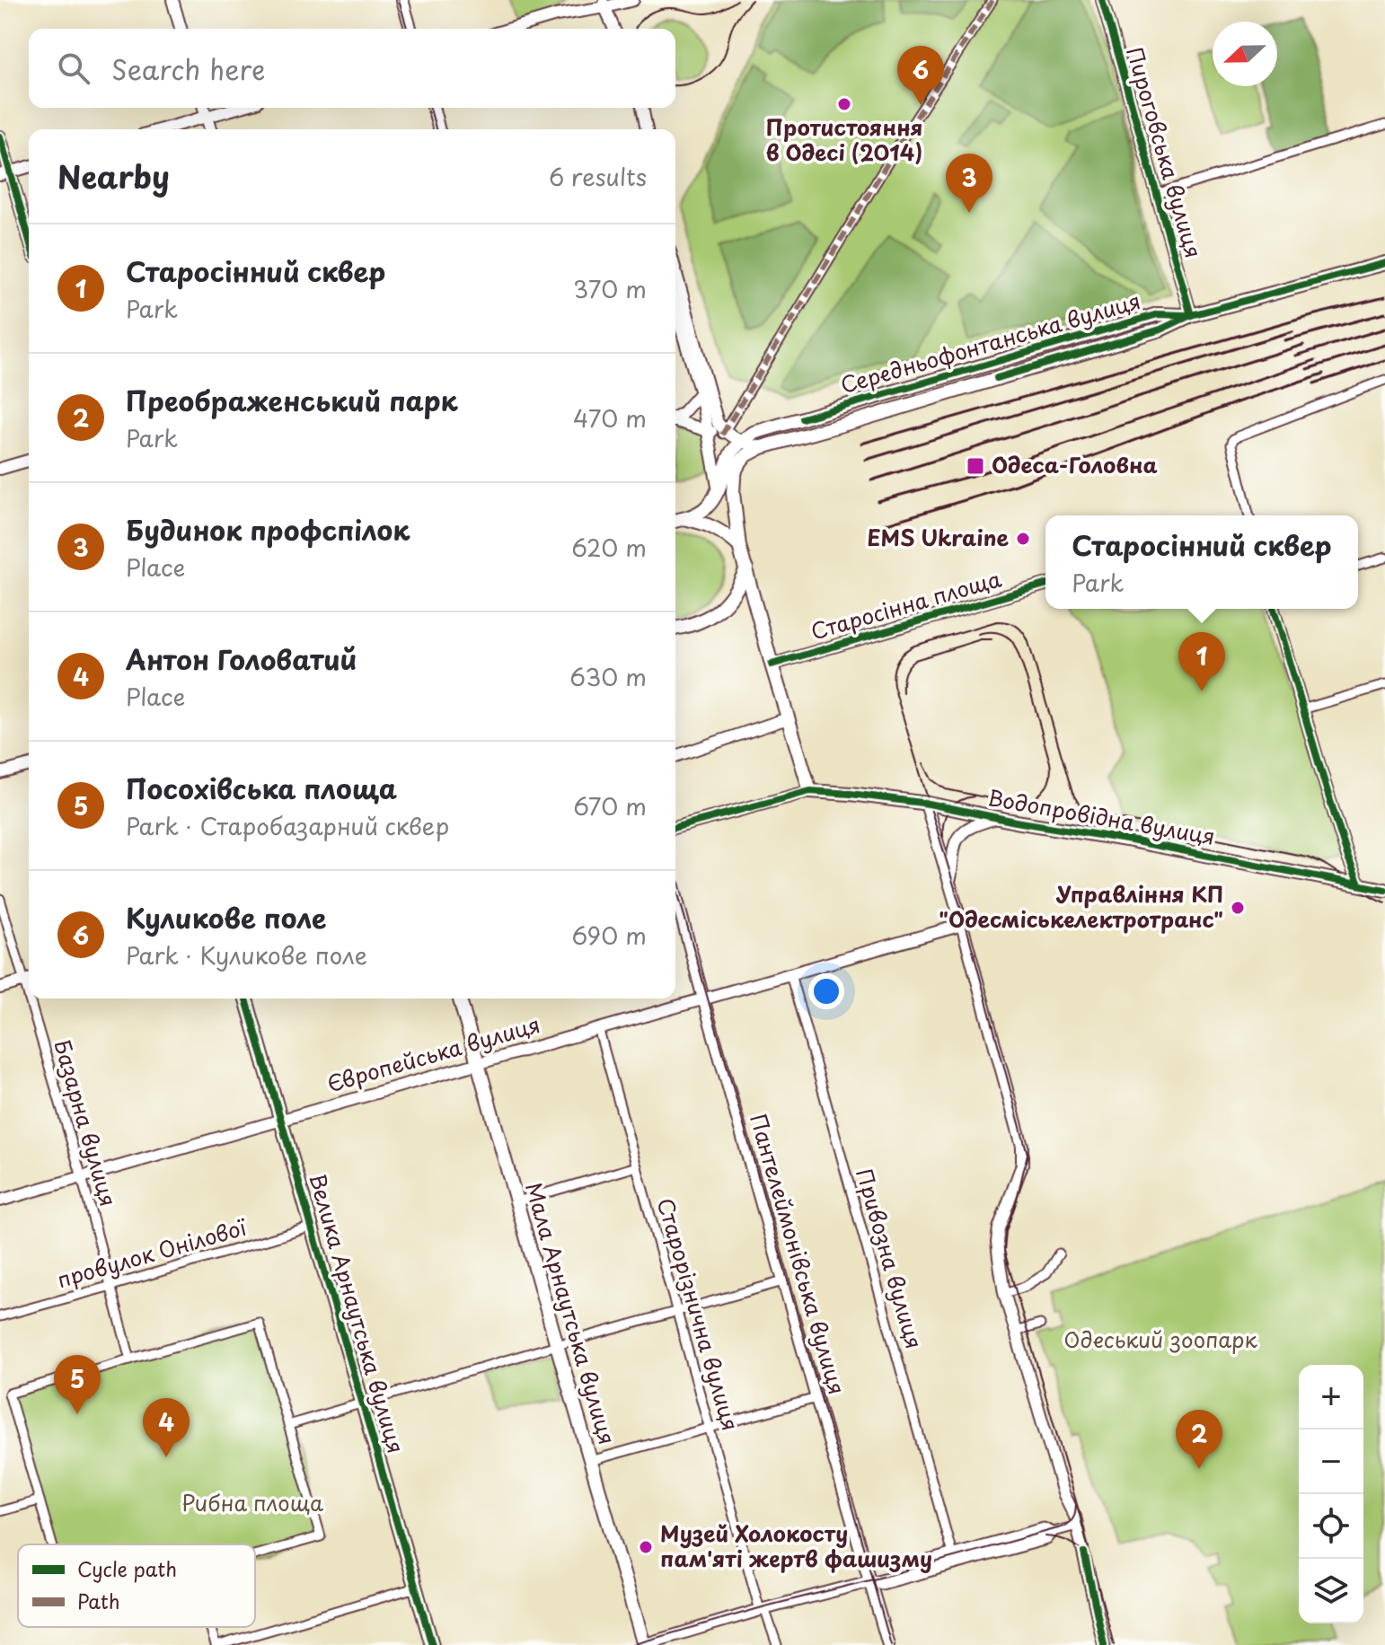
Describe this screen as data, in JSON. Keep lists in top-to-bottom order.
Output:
{
  "streets": {
    "main road": [
      "Пироговська вулиця",
      "Середньофонтанська вулиця",
      "Старосінна площа",
      "Водопровідна вулиця",
      "Європейська вулиця",
      "Пантелеймонівська вулиця",
      "Велика Арнаутська вулиця",
      "Мала Арнаутська вулиця"
    ],
    "street": [
      "Базарна вулиця",
      "провулок Онілової",
      "Привозна вулиця",
      "Старорізнична вулиця"
    ]
  },
  "crossings": [
    ["Пироговська вулиця", "Середньофонтанська вулиця"],
    ["Європейська вулиця", "Базарна вулиця"],
    ["Європейська вулиця", "Пантелеймонівська вулиця"],
    ["Європейська вулиця", "Привозна вулиця"],
    ["Європейська вулиця", "Велика Арнаутська вулиця"],
    ["Європейська вулиця", "Мала Арнаутська вулиця"],
    ["Європейська вулиця", "Старорізнична вулиця"],
    ["Базарна вулиця", "провулок Онілової"],
    ["провулок Онілової", "Велика Арнаутська вулиця"]
  ],
  "parks": ["Одеський зоопарк", "Рибна площа"],
  "places": {
    "other": [
      "Протистояння в Одесі (2014)",
      "EMS Ukraine",
      "Управління КП \"Одесміськелектротранс\"",
      "Музей Холокосту пам'яті жертв фашизму"
    ],
    "transit": ["Одеса-Головна"]
  },
  "legend": ["Cycle path", "Path"],
  "north": "left",
  "page": {
    "search": "Search here",
    "pins": [
      "6",
      "3",
      "1",
      "5",
      "4",
      "2"
    ],
    "heading": ["Nearby", "6 results"],
    "list": [
      {
        "mark": "1",
        "name": "Старосінний сквер",
        "note": "Park",
        "value": "370 m"
      },
      {
        "mark": "2",
        "name": "Преображенський парк",
        "note": "Park",
        "value": "470 m"
      },
      {
        "mark": "3",
        "name": "Будинок профспілок",
        "note": "Place",
        "value": "620 m"
      },
      {
        "mark": "4",
        "name": "Антон Головатий",
        "note": "Place",
        "value": "630 m"
      },
      {
        "mark": "5",
        "name": "Посохівська площа",
        "note": "Park · Старобазарний сквер",
        "value": "670 m"
      },
      {
        "mark": "6",
        "name": "Куликове поле",
        "note": "Park · Куликове поле",
        "value": "690 m"
      }
    ],
    "popup": ["Старосінний сквер", "Park"],
    "map_buttons": ["+", "−"]
  }
}
